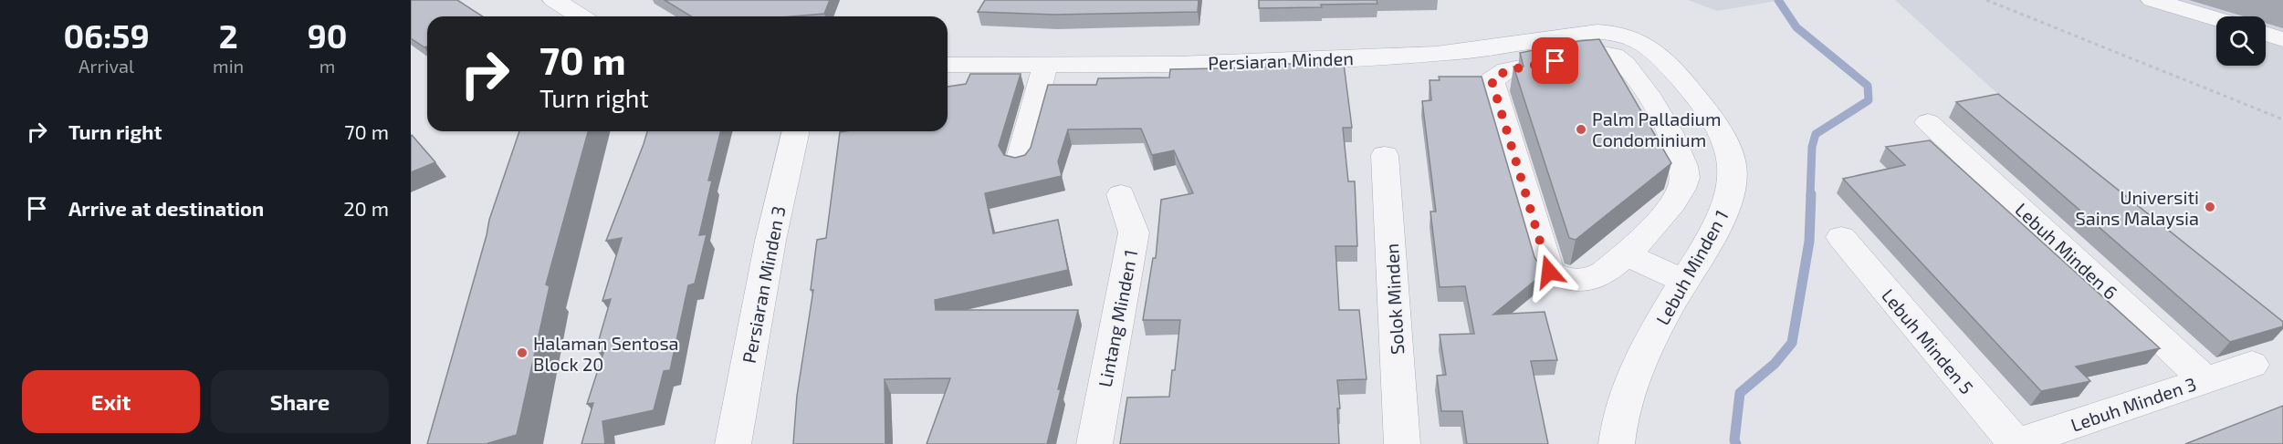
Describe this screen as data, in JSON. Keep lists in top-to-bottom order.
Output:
{
  "streets": {
    "street": [
      "Persiaran Minden",
      "Lebuh Minden 6",
      "Lebuh Minden 1",
      "Persiaran Minden 3",
      "Solok Minden",
      "Lintang Minden 1",
      "Lebuh Minden 5",
      "Lebuh Minden 3"
    ]
  },
  "crossings": [
    ["Persiaran Minden", "Lebuh Minden 1"],
    ["Lebuh Minden 6", "Lebuh Minden 3"],
    ["Lebuh Minden 5", "Lebuh Minden 3"]
  ],
  "places": ["Palm Palladium Condominium", "Universiti Sains Malaysia", "Halaman Sentosa Block 20"],
  "page": {
    "eta": [
      "06:59",
      "Arrival",
      "2",
      "min",
      "90",
      "m"
    ],
    "turn": ["70 m", "Turn right"],
    "list": [
      {
        "name": "Turn right",
        "value": "70 m"
      },
      {
        "name": "Arrive at destination",
        "value": "20 m"
      }
    ],
    "buttons": ["Exit", "Share"]
  }
}
